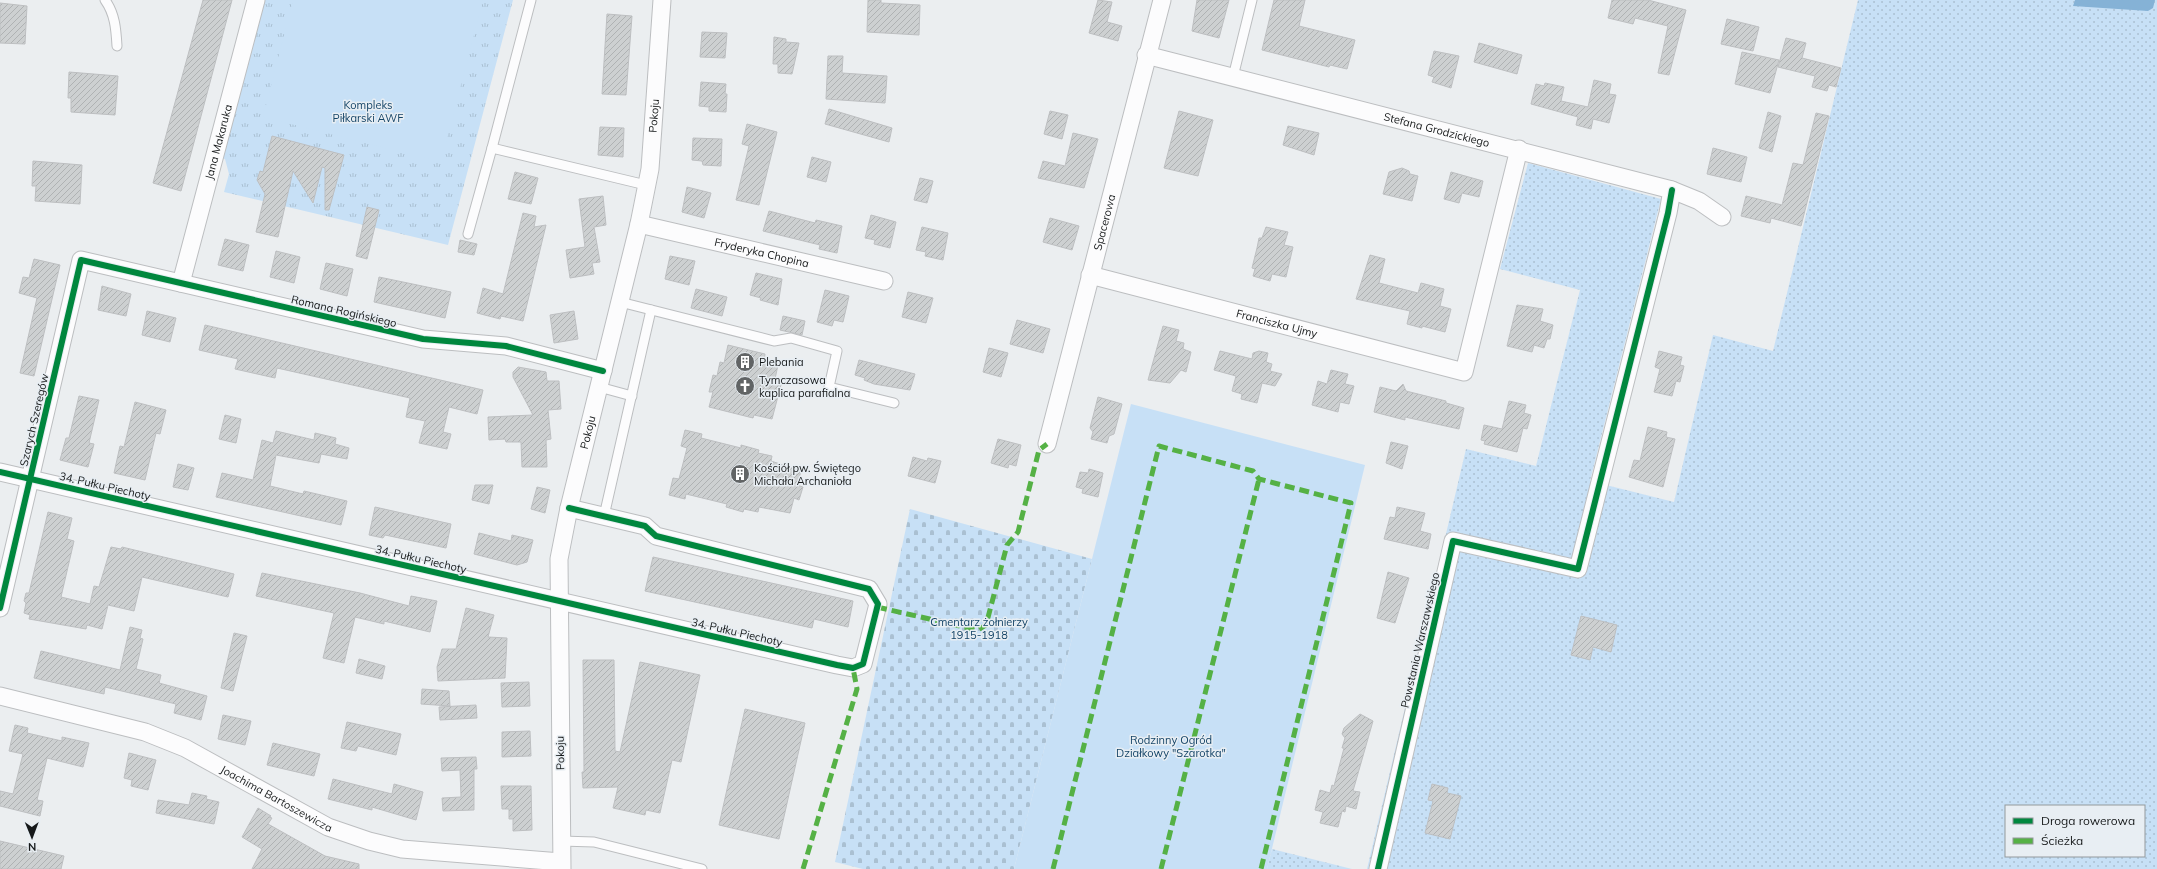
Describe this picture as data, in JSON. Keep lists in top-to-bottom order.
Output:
{
  "streets": {
    "street": [
      "Pokoju",
      "Stefana Grodzickiego",
      "Jana Makaruka",
      "Spacerowa",
      "Fryderyka Chopina",
      "Romana Rogińskiego",
      "Franciszka Ujmy",
      "Szarych Szeregów",
      "34. Pułku Piechoty",
      "Powstania Warszawskiego",
      "Joachima Bartoszewicza"
    ]
  },
  "crossings": [
    ["Pokoju", "Fryderyka Chopina"],
    ["Pokoju", "Romana Rogińskiego"],
    ["Pokoju", "34. Pułku Piechoty"],
    ["Pokoju", "Joachima Bartoszewicza"],
    ["Stefana Grodzickiego", "Spacerowa"],
    ["Stefana Grodzickiego", "Franciszka Ujmy"],
    ["Stefana Grodzickiego", "Powstania Warszawskiego"],
    ["Jana Makaruka", "Romana Rogińskiego"],
    ["Spacerowa", "Franciszka Ujmy"],
    ["Romana Rogińskiego", "Szarych Szeregów"],
    ["Szarych Szeregów", "34. Pułku Piechoty"]
  ],
  "parks": ["Kompleks Piłkarski AWF", "Cmentarz żołnierzy 1915-1918", "Rodzinny Ogród Działkowy \"Szarotka\""],
  "places": {
    "building": ["Plebania", "Kościół pw. Świętego Michała Archanioła"],
    "church": ["Tymczasowa kaplica parafialna"]
  },
  "legend": ["Droga rowerowa", "Ścieżka"],
  "north": "bottom"
}
